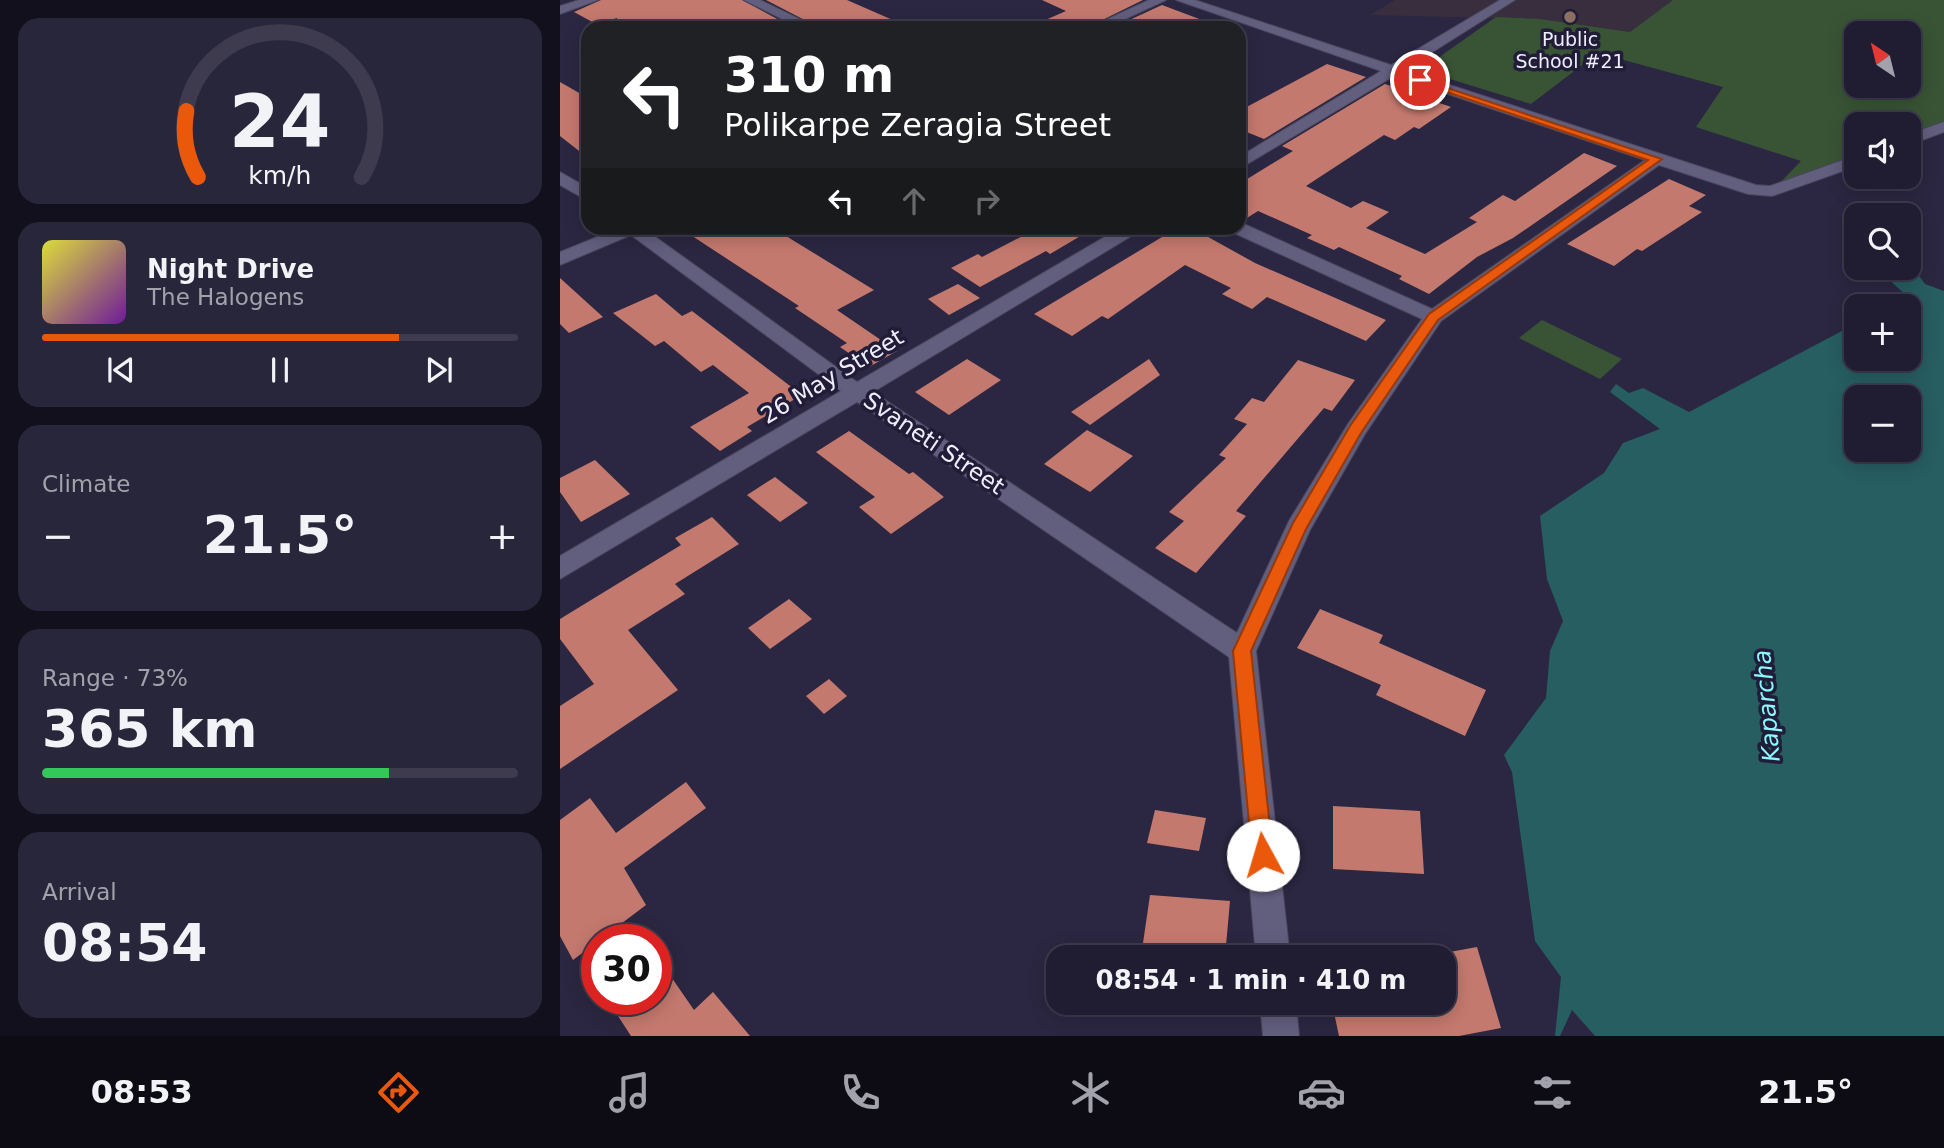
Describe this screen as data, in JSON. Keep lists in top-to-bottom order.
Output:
{
  "streets": {
    "street": ["26 May Street", "Svaneti Street"]
  },
  "crossings": [
    ["26 May Street", "Svaneti Street"]
  ],
  "water": ["Kaparcha"],
  "places": ["Public School #21"],
  "north": "top left",
  "page": {
    "map_buttons": ["+", "−"],
    "turn": ["310 m", "Polikarpe Zeragia Street"],
    "song": ["Night Drive", "The Halogens"],
    "tile": [
      "Climate",
      ["Range · 73%", "365 km"],
      ["Arrival", "08:54"]
    ],
    "heat": ["−", "21.5°", "+"],
    "limit": "30",
    "trip": "08:54 · 1 min · 410 m",
    "tabs": ["08:53", "21.5°"],
    "gauge": ["24", "km/h"]
  }
}
